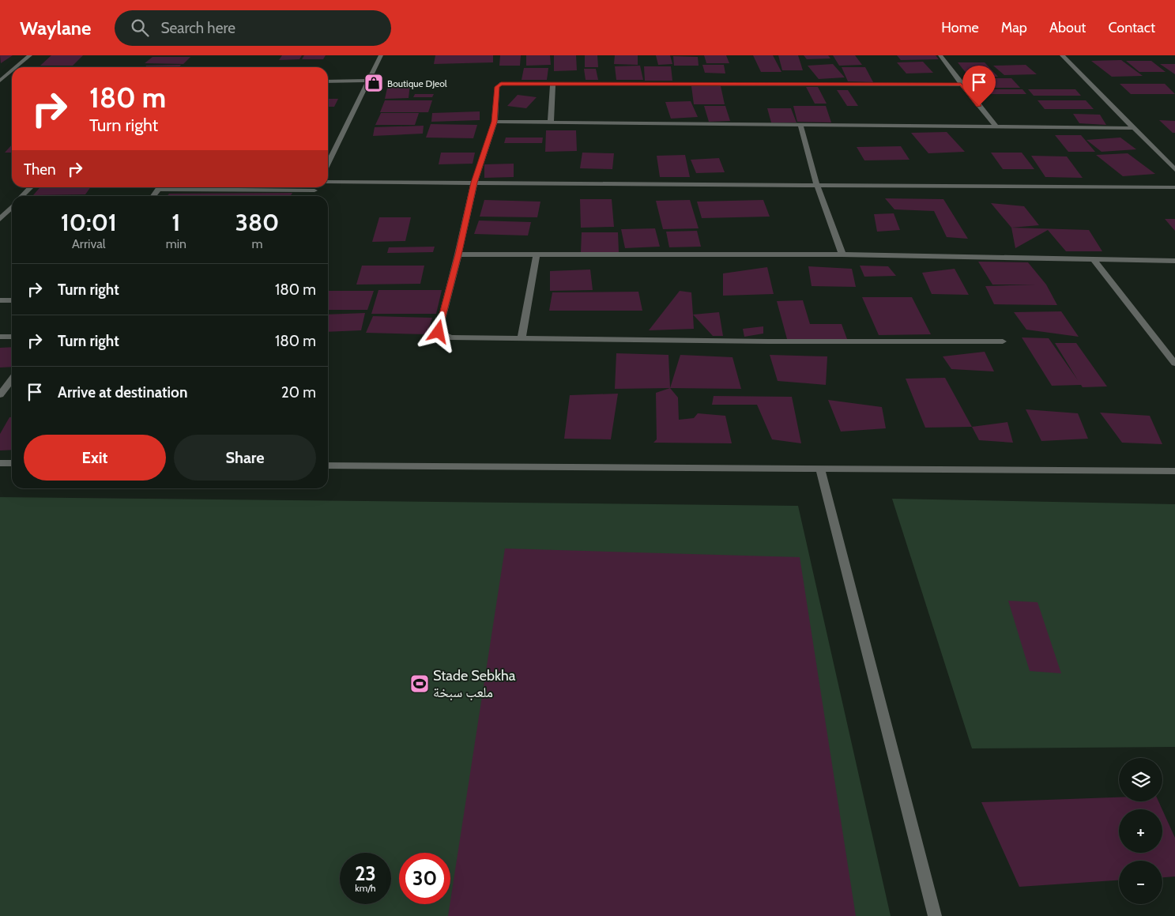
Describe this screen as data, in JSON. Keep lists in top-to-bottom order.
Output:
{
  "places": {
    "shop": ["Boutique DJeol"],
    "sports": ["Stade Sebkha ملعب سبخة"]
  },
  "page": {
    "header": "Waylane",
    "search": "Search here",
    "nav": [
      "Home",
      "Map",
      "About",
      "Contact"
    ],
    "turn": ["180 m", "Turn right"],
    "then": "Then",
    "eta": [
      "10:01",
      "Arrival",
      "1",
      "min",
      "380",
      "m"
    ],
    "list": [
      {
        "name": "Turn right",
        "value": "180 m"
      },
      {
        "name": "Turn right",
        "value": "180 m"
      },
      {
        "name": "Arrive at destination",
        "value": "20 m"
      }
    ],
    "buttons": ["Exit", "Share"],
    "map_buttons": ["+", "−"],
    "speed": "23 km/h",
    "limit": "30"
  }
}
